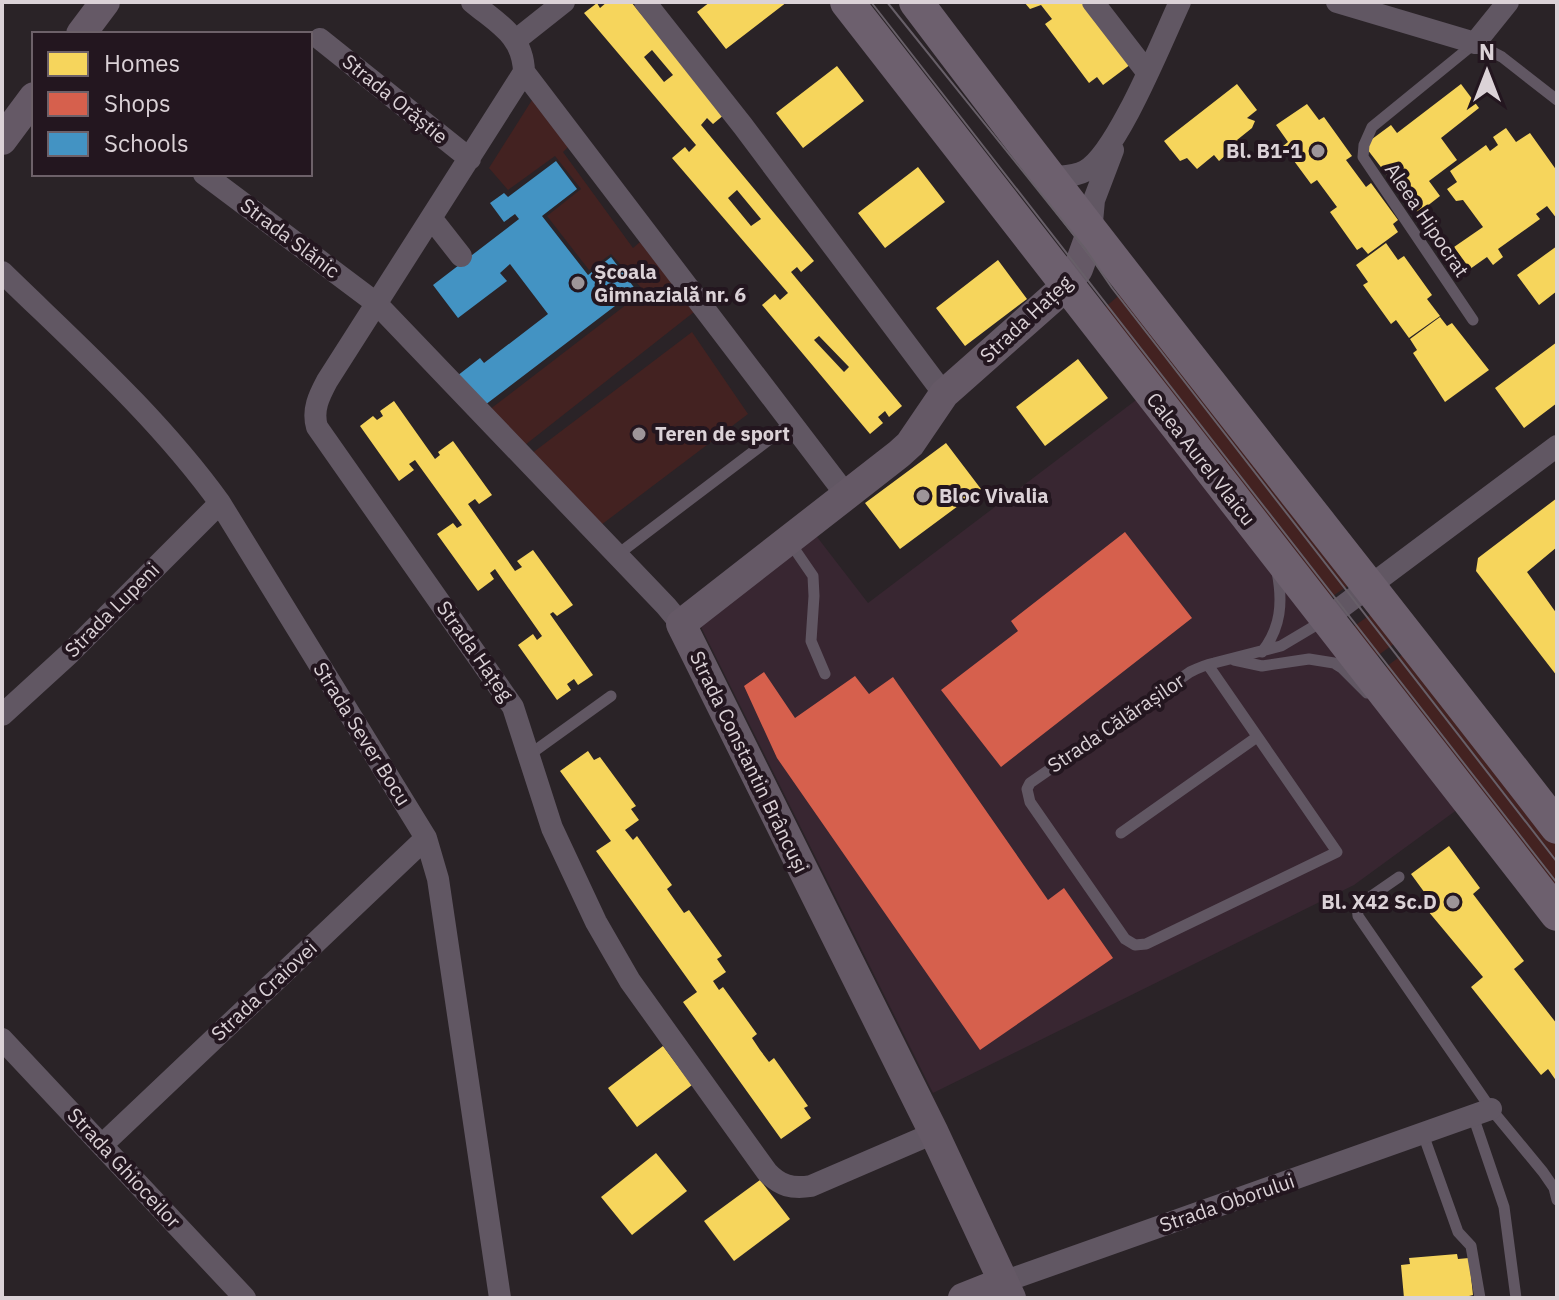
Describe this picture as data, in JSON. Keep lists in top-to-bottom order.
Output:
{
  "streets": {
    "main road": ["Calea Aurel Vlaicu"],
    "street": [
      "Strada Orăștie",
      "Strada Slănic",
      "Strada Hațeg",
      "Strada Lupeni",
      "Strada Călărașilor",
      "Strada Sever Bocu",
      "Strada Constantin Brâncuși",
      "Strada Craiovei",
      "Strada Ghioceilor",
      "Strada Oborului"
    ],
    "lane": ["Aleea Hipocrat"]
  },
  "crossings": [
    ["Strada Orăștie", "Strada Hațeg"],
    ["Strada Slănic", "Strada Hațeg"],
    ["Strada Slănic", "Strada Constantin Brâncuși"],
    ["Strada Hațeg", "Calea Aurel Vlaicu"],
    ["Strada Hațeg", "Strada Constantin Brâncuși"],
    ["Calea Aurel Vlaicu", "Strada Călărașilor"],
    ["Strada Lupeni", "Strada Sever Bocu"],
    ["Strada Sever Bocu", "Strada Craiovei"],
    ["Strada Constantin Brâncuși", "Strada Oborului"],
    ["Strada Craiovei", "Strada Ghioceilor"]
  ],
  "places": [
    "Bl. B1-1",
    "Școala Gimnazială nr. 6",
    "Teren de sport",
    "Bloc Vivalia",
    "Bl. X42 Sc.D"
  ],
  "legend": ["Homes", "Shops", "Schools"],
  "north": "top"
}
